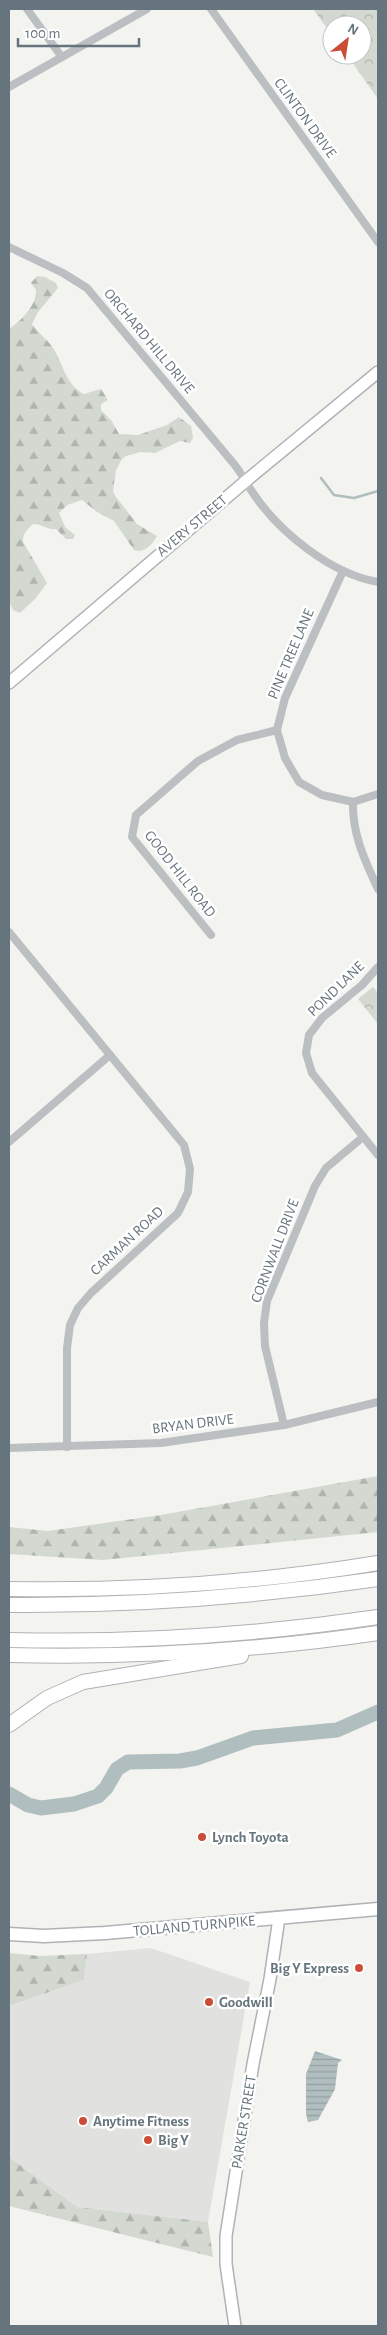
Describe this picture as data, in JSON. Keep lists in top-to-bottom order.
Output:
{
  "streets": {
    "main road": ["AVERY STREET", "TOLLAND TURNPIKE", "PARKER STREET"],
    "street": [
      "CLINTON DRIVE",
      "ORCHARD HILL DRIVE",
      "PINE TREE LANE",
      "GOOD HILL ROAD",
      "POND LANE",
      "CARMAN ROAD",
      "CORNWALL DRIVE",
      "BRYAN DRIVE"
    ]
  },
  "crossings": [
    ["ORCHARD HILL DRIVE", "AVERY STREET"],
    ["ORCHARD HILL DRIVE", "PINE TREE LANE"],
    ["PINE TREE LANE", "GOOD HILL ROAD"],
    ["POND LANE", "CORNWALL DRIVE"],
    ["CARMAN ROAD", "BRYAN DRIVE"],
    ["CORNWALL DRIVE", "BRYAN DRIVE"],
    ["TOLLAND TURNPIKE", "PARKER STREET"]
  ],
  "places": [
    "Lynch Toyota",
    "Big Y Express",
    "Goodwill",
    "Anytime Fitness",
    "Big Y"
  ],
  "scale_bar": "100 m",
  "north": "top right"
}
